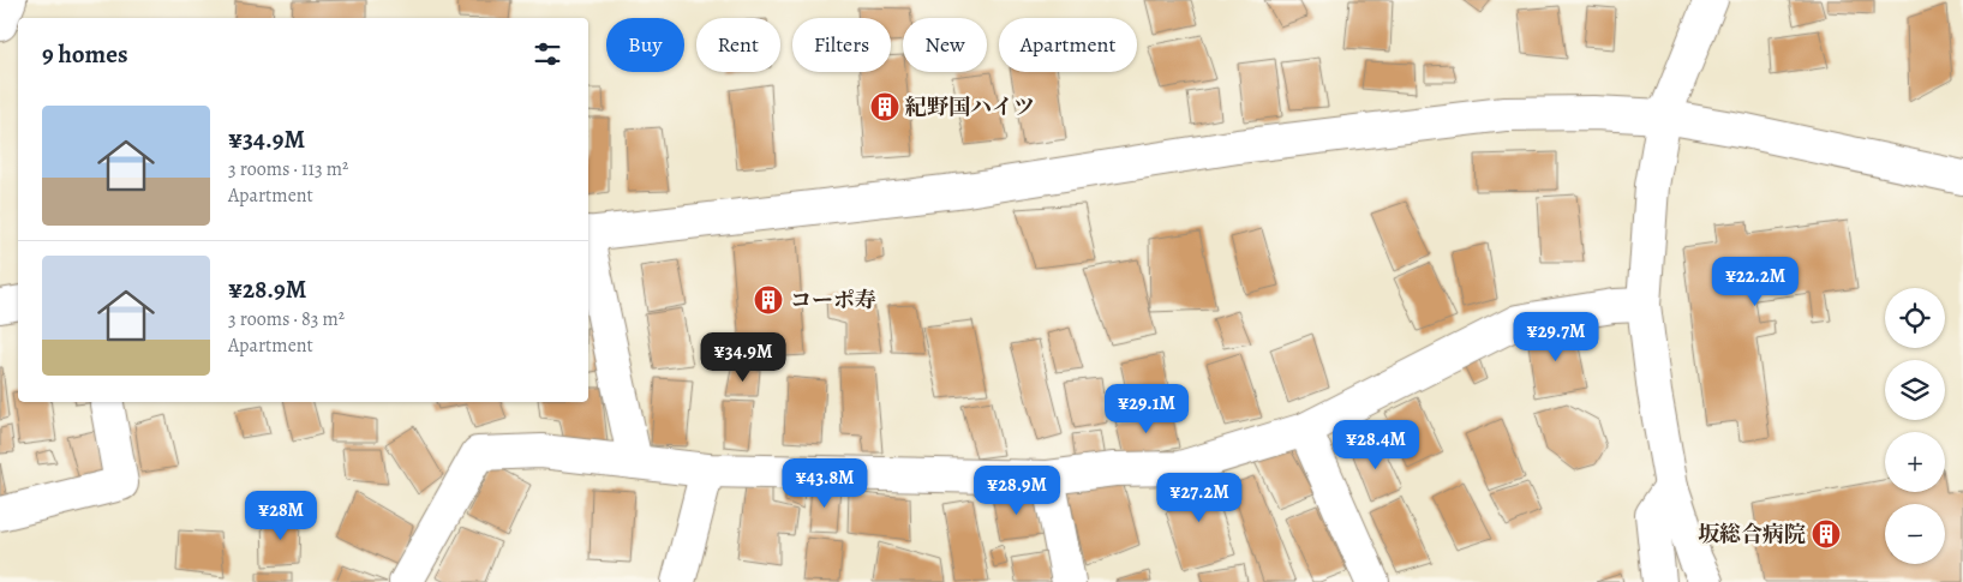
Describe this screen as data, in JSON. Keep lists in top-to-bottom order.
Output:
{
  "places": {
    "building": ["紀野国ハイツ", "コーポ寿", "坂総合病院"]
  },
  "page": {
    "chip": [
      "Buy",
      "Rent",
      "Filters",
      "New",
      "Apartment"
    ],
    "heading": "9 homes",
    "list": [
      {
        "name": "¥34.9M",
        "note": "3 rooms · 113 m² · Apartment"
      },
      {
        "name": "¥28.9M",
        "note": "3 rooms · 83 m² · Apartment"
      }
    ],
    "price": [
      "¥22.2M",
      "¥29.7M",
      "¥34.9M",
      "¥29.1M",
      "¥28.4M",
      "¥43.8M",
      "¥28.9M",
      "¥27.2M",
      "¥28M"
    ],
    "map_buttons": ["+", "−"]
  }
}
